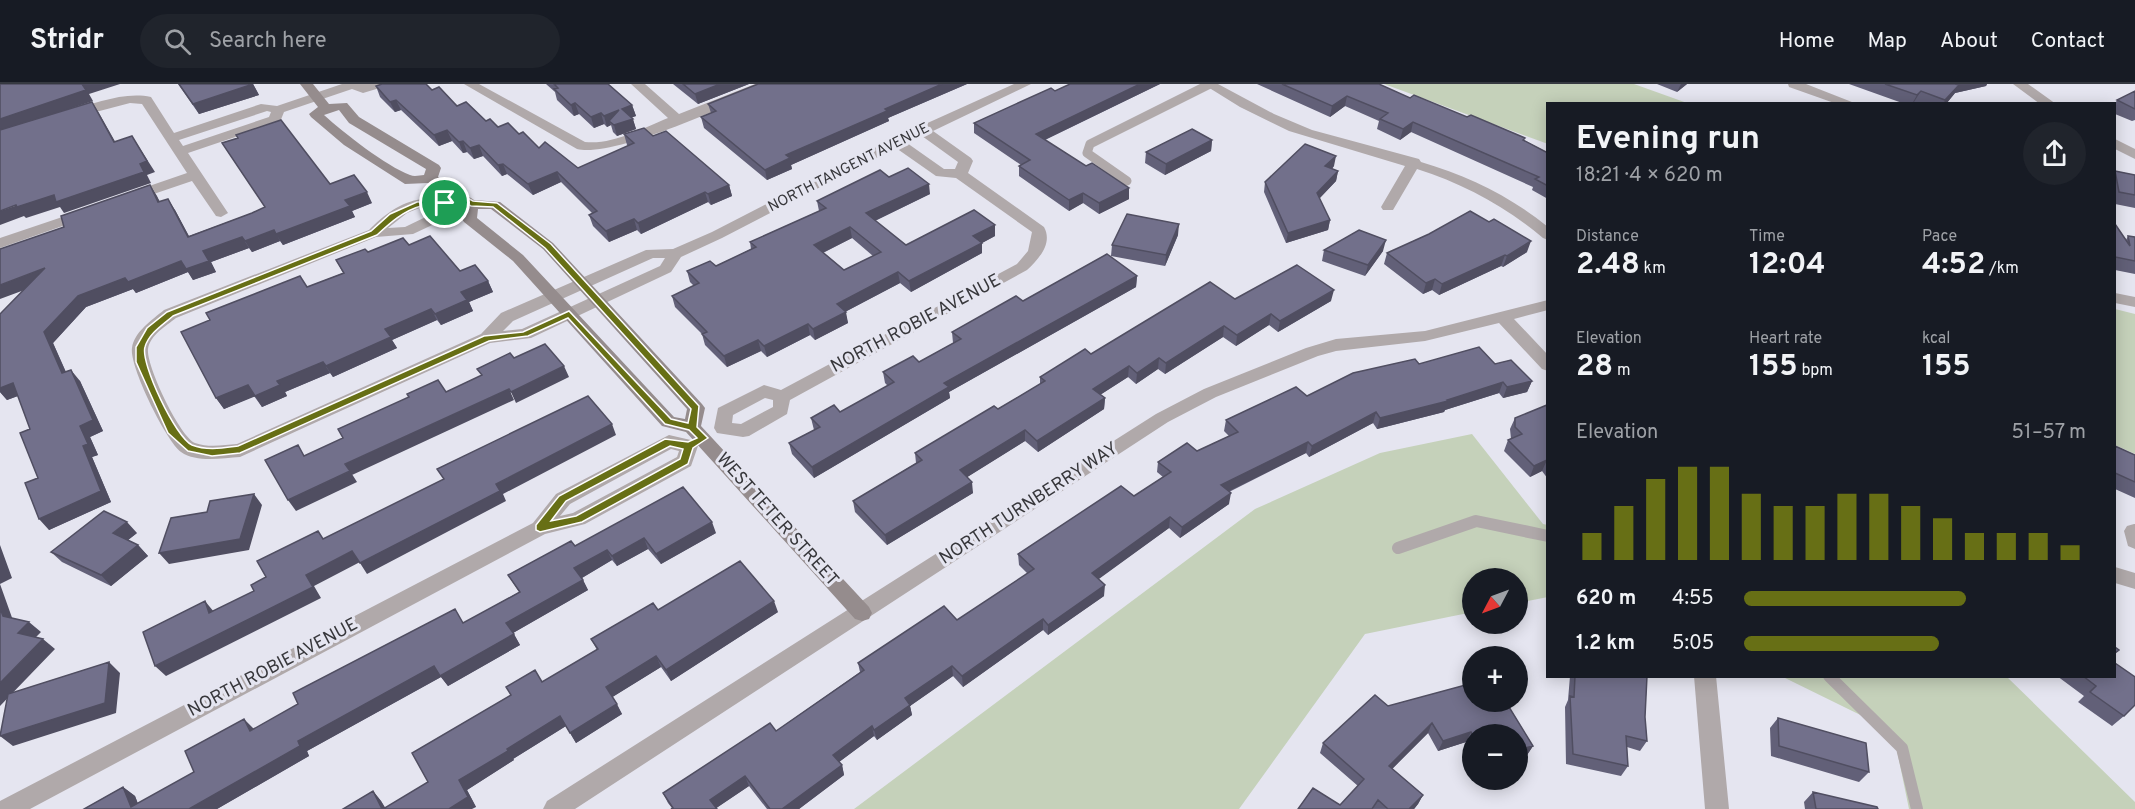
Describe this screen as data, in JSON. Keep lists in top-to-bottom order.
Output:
{
  "streets": {
    "street": [
      "NORTH TANGENT AVENUE",
      "NORTH ROBIE AVENUE",
      "NORTH TURNBERRY WAY",
      "WEST TETER STREET"
    ]
  },
  "crossings": [
    ["NORTH TANGENT AVENUE", "WEST TETER STREET"],
    ["NORTH ROBIE AVENUE", "WEST TETER STREET"],
    ["NORTH TURNBERRY WAY", "WEST TETER STREET"]
  ],
  "north": "bottom left",
  "page": {
    "header": "Stridr",
    "search": "Search here",
    "nav": [
      "Home",
      "Map",
      "About",
      "Contact"
    ],
    "heading": ["Evening run", "18:21 · 4 × 620 m"],
    "stats": [
      ["Distance", "2.48 km"],
      ["Time", "12:04"],
      ["Pace", "4:52 /km"],
      ["Elevation", "28 m"],
      ["Heart rate", "155 bpm"],
      ["kcal", "155"]
    ],
    "chart": ["Elevation", "51–57 m"],
    "map_buttons": ["+", "−"],
    "list": [
      {
        "name": "620 m",
        "note": "4:55"
      },
      {
        "name": "1.2 km",
        "note": "5:05"
      }
    ]
  }
}
